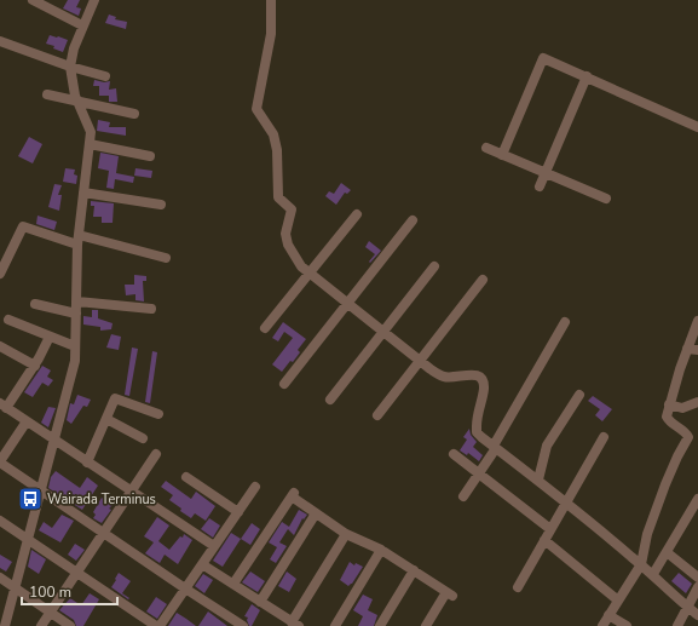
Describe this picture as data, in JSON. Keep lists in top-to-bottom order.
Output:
{
  "places": {
    "bus stop": ["Wairada Terminus"]
  },
  "scale_bar": "100 m"
}
